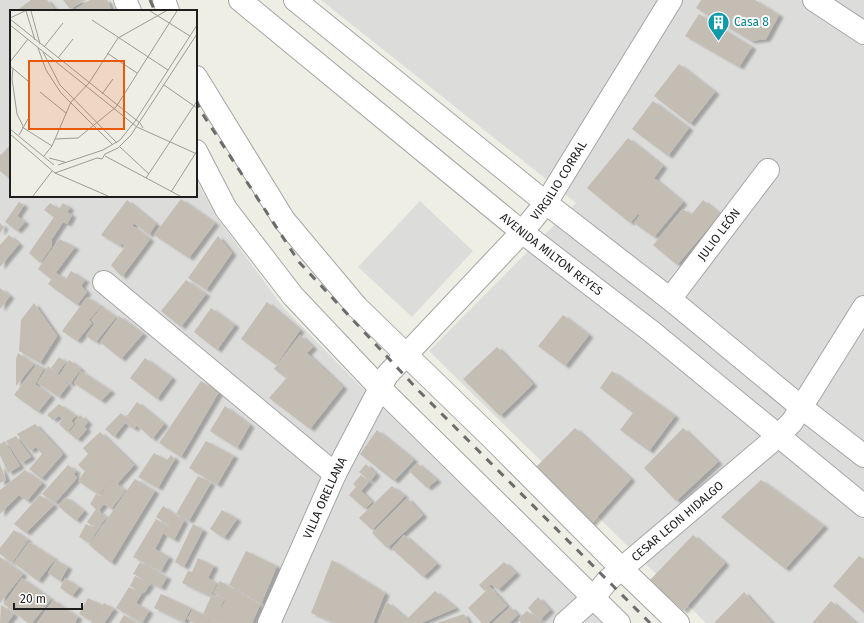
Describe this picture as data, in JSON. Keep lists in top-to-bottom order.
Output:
{
  "streets": {
    "street": [
      "VIRGILIO CORRAL",
      "JULIO LEÓN",
      "AVENIDA MILTON REYES",
      "VILLA ORELLANA",
      "CESAR LEON HIDALGO"
    ]
  },
  "crossings": [
    ["VIRGILIO CORRAL", "AVENIDA MILTON REYES"],
    ["VIRGILIO CORRAL", "VILLA ORELLANA"],
    ["JULIO LEÓN", "AVENIDA MILTON REYES"],
    ["AVENIDA MILTON REYES", "CESAR LEON HIDALGO"]
  ],
  "places": {
    "building": ["Casa 8"]
  },
  "scale_bar": "20 m"
}
